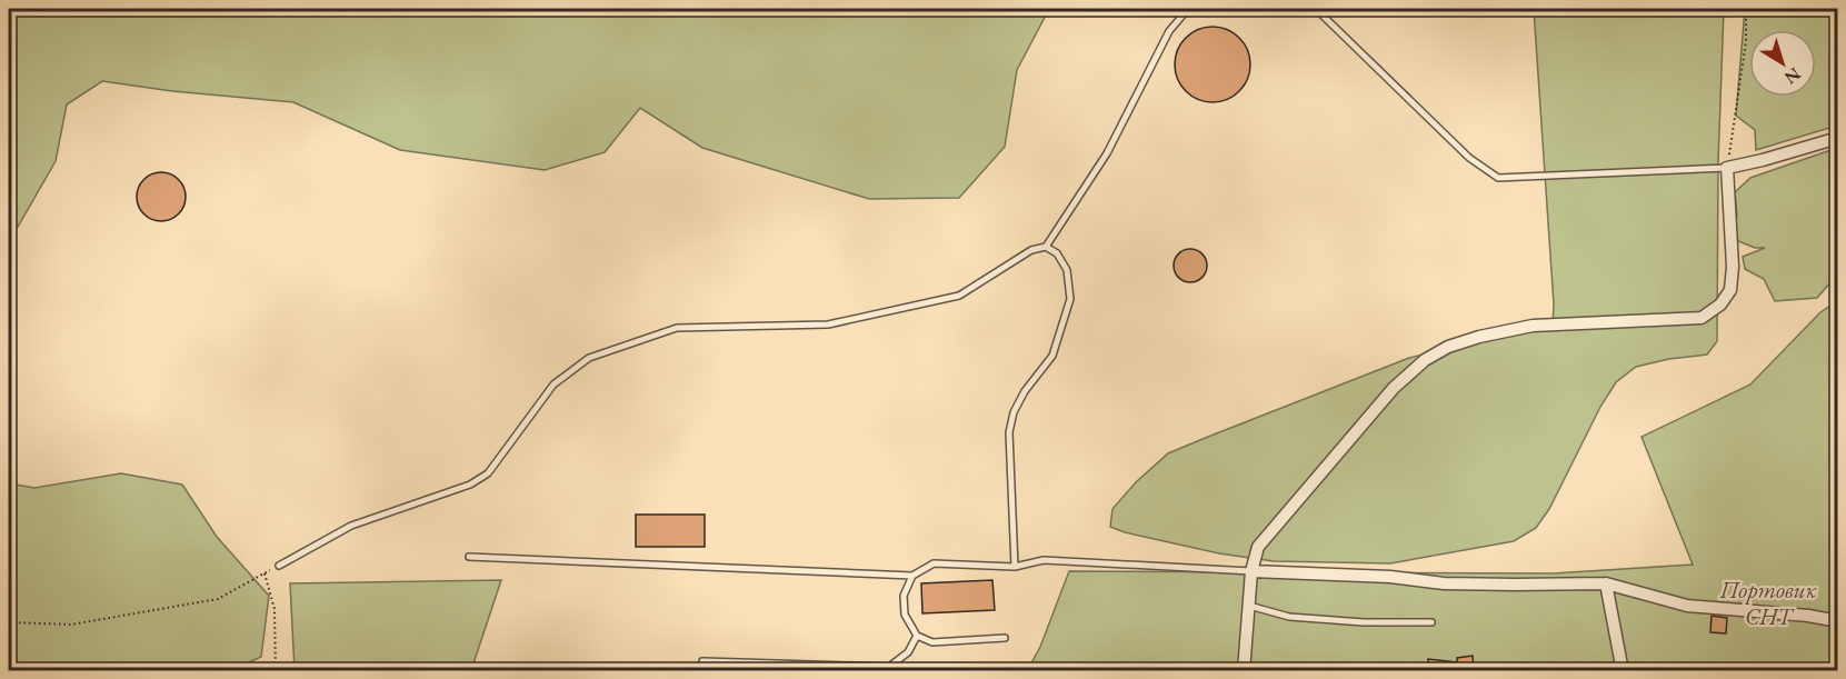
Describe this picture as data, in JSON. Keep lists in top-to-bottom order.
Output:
{
  "parks": ["Портовик СНТ"],
  "north": "bottom right"
}
